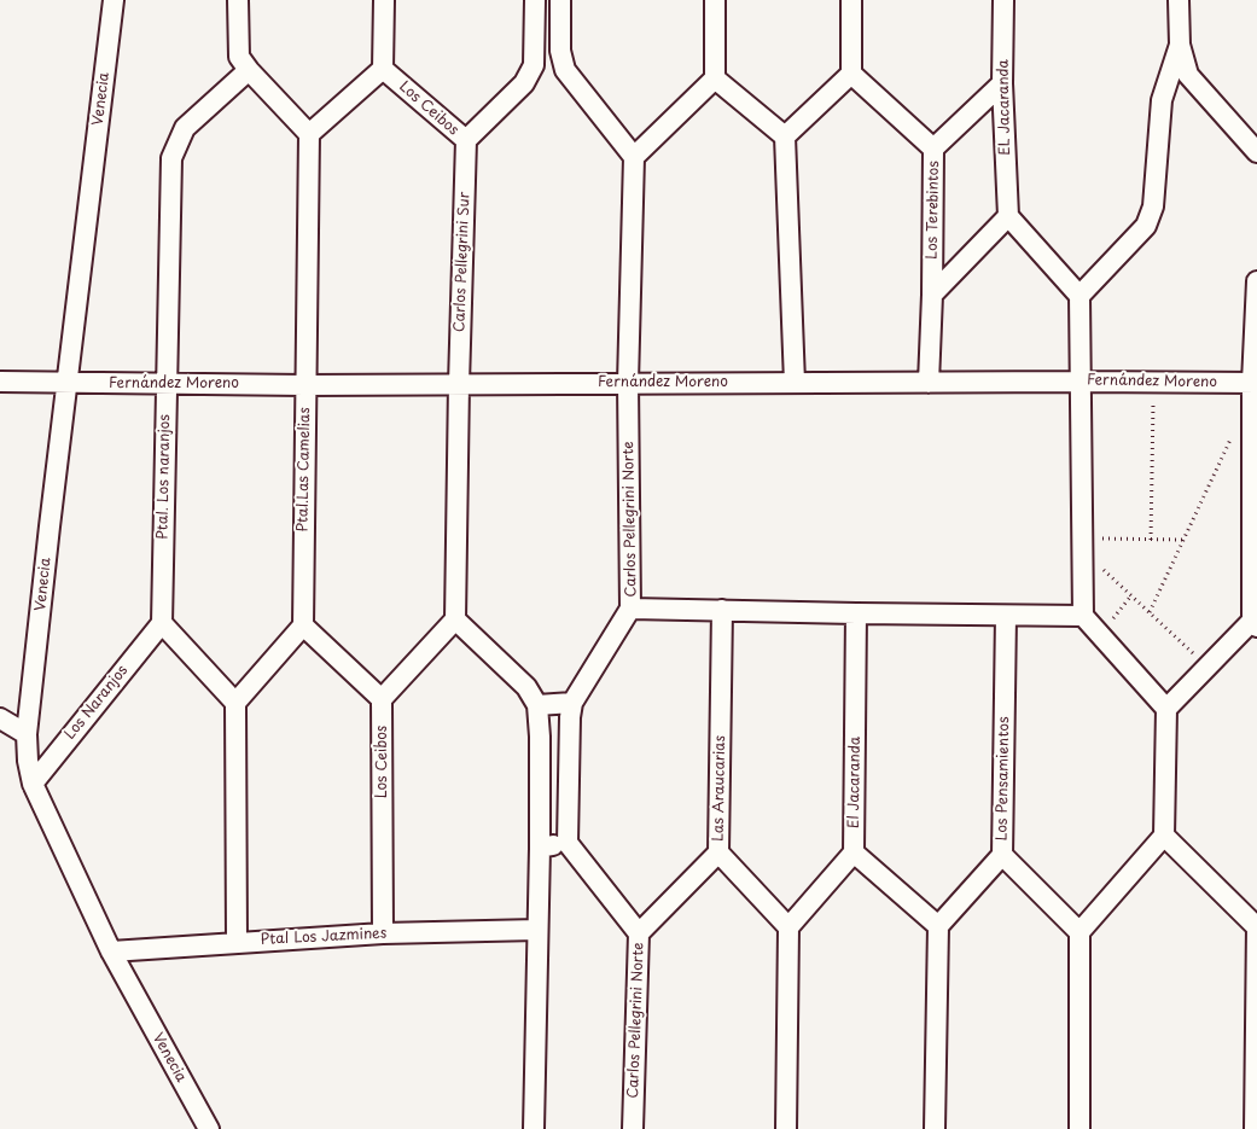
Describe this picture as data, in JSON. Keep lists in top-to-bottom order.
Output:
{
  "streets": {
    "street": [
      "Venecia",
      "EL Jacaranda",
      "Los Ceibos",
      "Los Terebintos",
      "Carlos Pellegrini Sur",
      "Fernández Moreno",
      "Ptal.Las Camelias",
      "Ptal. Los naranjos",
      "Carlos Pellegrini Norte",
      "Los Naranjos",
      "Los Pensamientos",
      "El Jacaranda",
      "Las Araucarias",
      "Ptal Los Jazmines"
    ]
  },
  "crossings": [
    ["Venecia", "Fernández Moreno"],
    ["Venecia", "Los Naranjos"],
    ["Venecia", "Ptal Los Jazmines"],
    ["Los Ceibos", "Carlos Pellegrini Sur"],
    ["Los Ceibos", "Ptal Los Jazmines"],
    ["Los Terebintos", "Fernández Moreno"],
    ["Carlos Pellegrini Sur", "Fernández Moreno"],
    ["Fernández Moreno", "Ptal.Las Camelias"],
    ["Fernández Moreno", "Ptal. Los naranjos"],
    ["Fernández Moreno", "Carlos Pellegrini Norte"],
    ["Ptal. Los naranjos", "Los Naranjos"],
    ["Carlos Pellegrini Norte", "Las Araucarias"]
  ]
}
